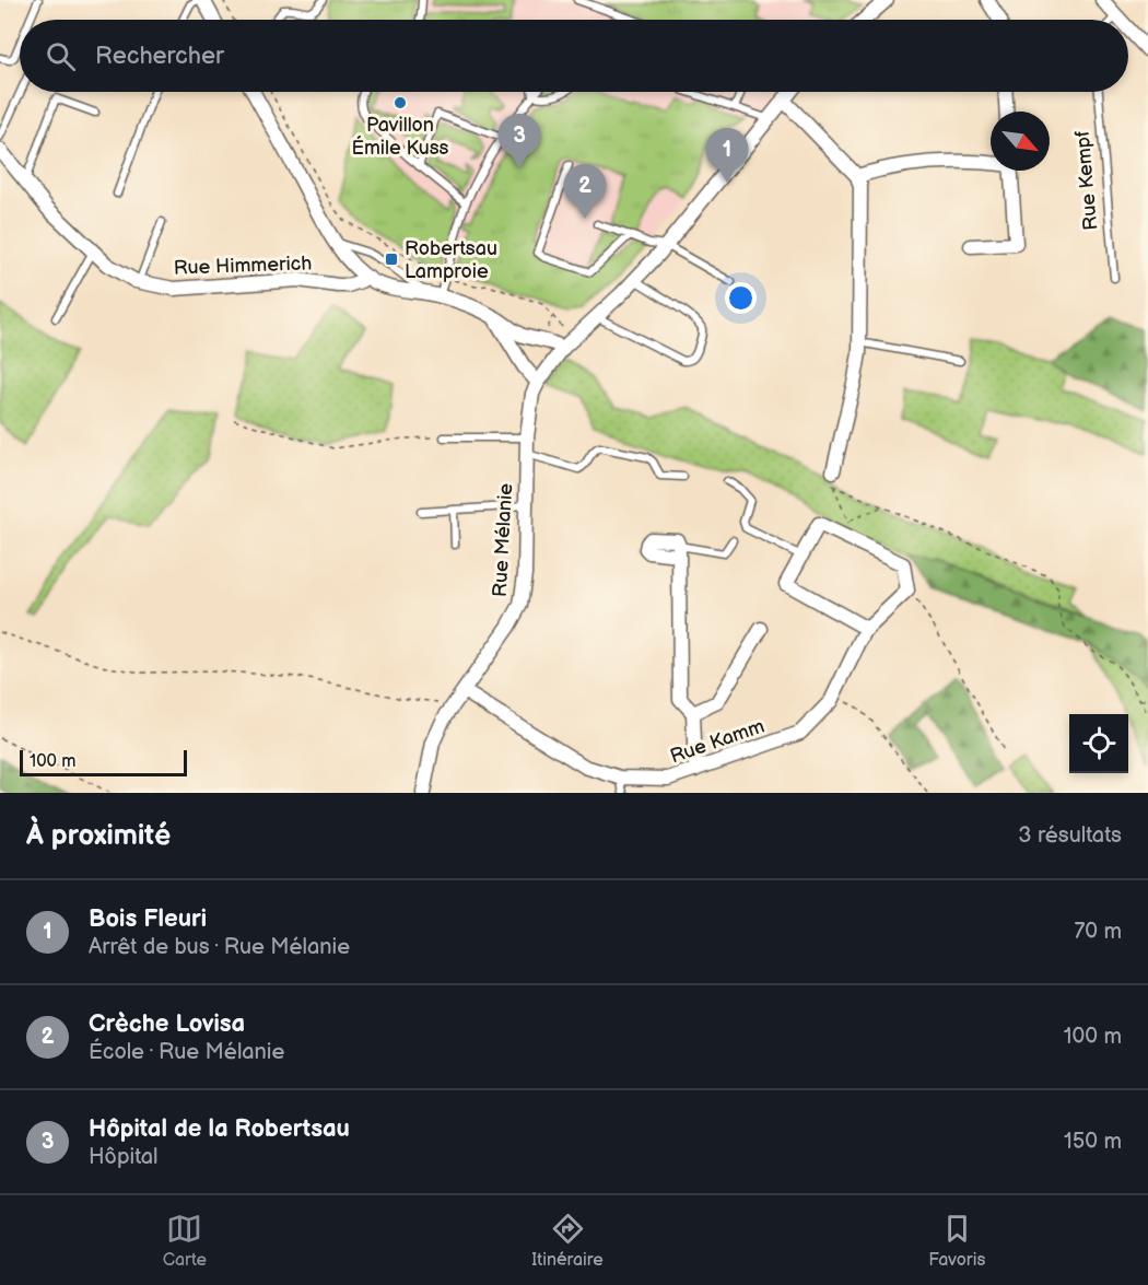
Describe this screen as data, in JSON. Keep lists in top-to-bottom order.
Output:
{
  "streets": {
    "street": ["Rue Himmerich", "Rue Mélanie", "Rue Kamm"],
    "lane": ["Rue Kempf"]
  },
  "crossings": [
    ["Rue Mélanie", "Rue Kamm"]
  ],
  "places": {
    "other": ["Pavillon Émile Kuss"],
    "transit": ["Robertsau Lamproie"]
  },
  "scale_bar": "100 m",
  "north": "bottom right",
  "page": {
    "search": "Rechercher",
    "pins": ["3", "1", "2"],
    "scale": "100 m",
    "heading": ["À proximité", "3 résultats"],
    "list": [
      {
        "mark": "1",
        "name": "Bois Fleuri",
        "note": "Arrêt de bus · Rue Mélanie",
        "value": "70 m"
      },
      {
        "mark": "2",
        "name": "Crèche Lovisa",
        "note": "École · Rue Mélanie",
        "value": "100 m"
      },
      {
        "mark": "3",
        "name": "Hôpital de la Robertsau",
        "note": "Hôpital",
        "value": "150 m"
      }
    ],
    "nav": ["Carte", "Itinéraire", "Favoris"]
  }
}
